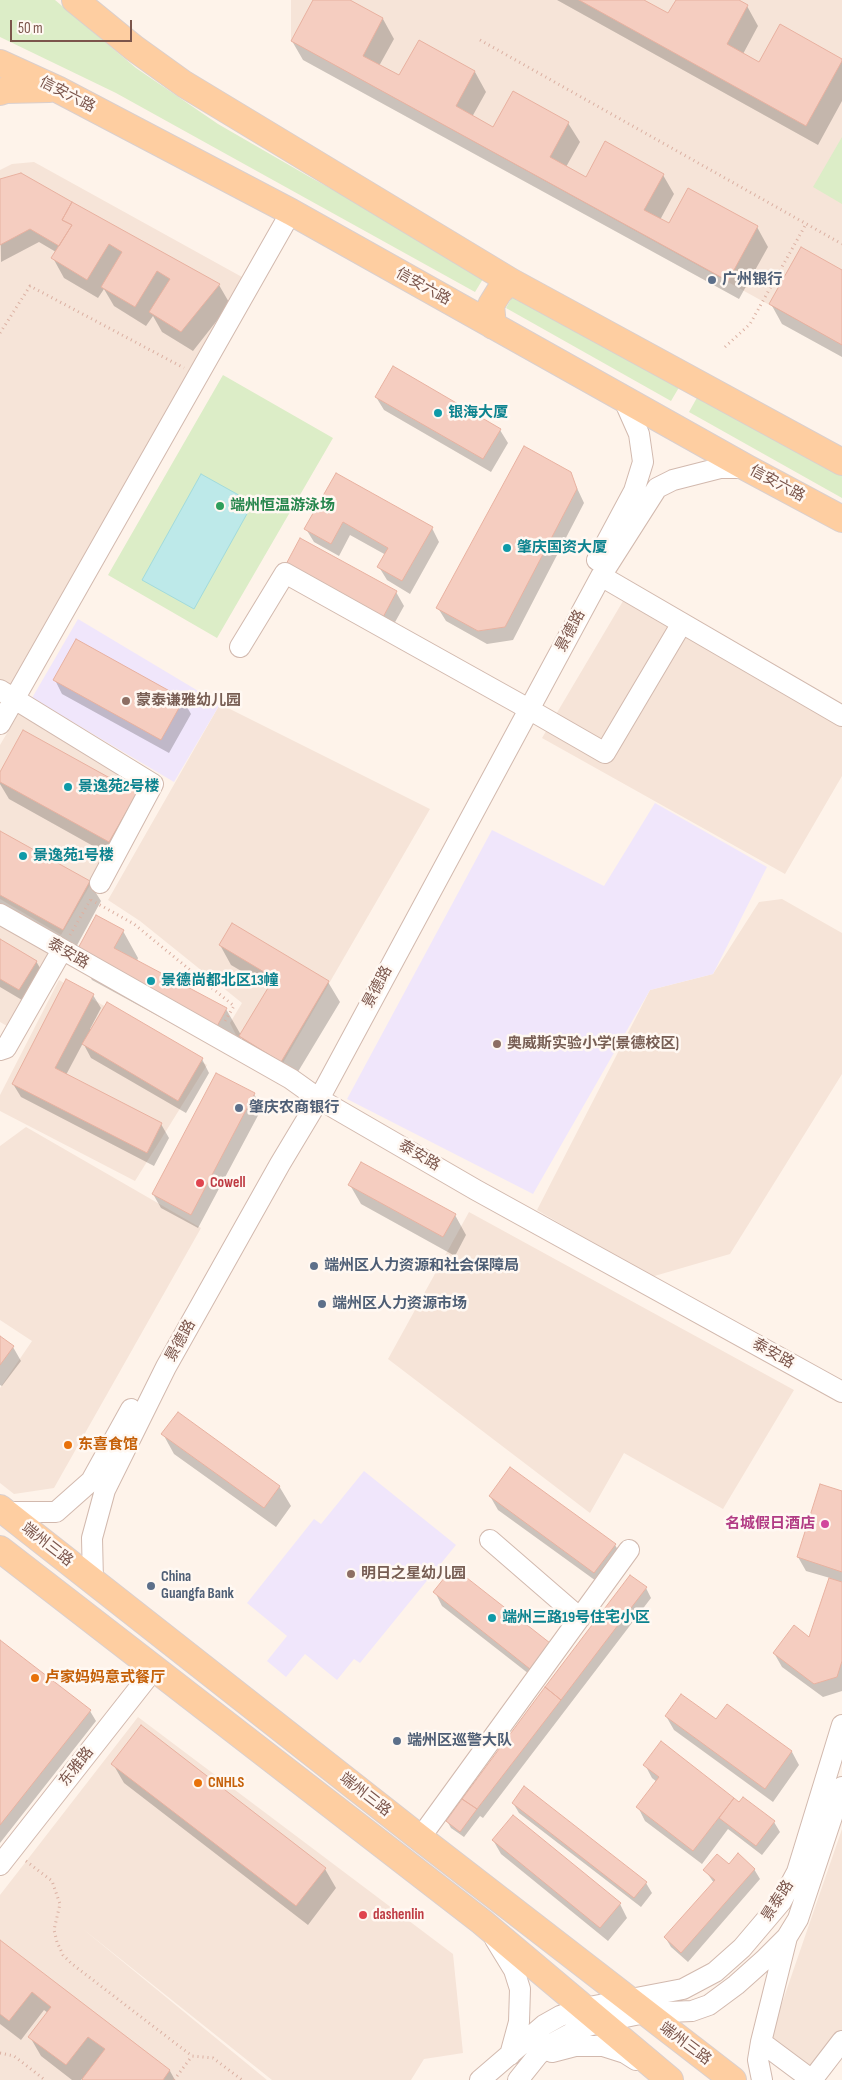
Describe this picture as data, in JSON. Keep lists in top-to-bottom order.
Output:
{
  "streets": {
    "main road": ["信安六路", "端州三路"],
    "street": [
      "景德路",
      "泰安路",
      "东雅路",
      "景泰路"
    ]
  },
  "crossings": [
    ["信安六路", "景德路"],
    ["景德路", "泰安路"],
    ["景德路", "端州三路"],
    ["端州三路", "东雅路"],
    ["端州三路", "景泰路"]
  ],
  "places": [
    "广州银行",
    "银海大厦",
    "端州恒温游泳场",
    "肇庆国资大厦",
    "蒙泰谦雅幼儿园",
    "景逸苑2号楼",
    "景逸苑1号楼",
    "景德尚都北区13幢",
    "奥威斯实验小学(景德校区)",
    "肇庆农商银行",
    "Cowell",
    "端州区人力资源和社会保障局",
    "端州区人力资源市场",
    "东喜食馆",
    "名城假日酒店",
    "明日之星幼儿园",
    "China Guangfa Bank",
    "端州三路19号住宅小区",
    "卢家妈妈意式餐厅",
    "端州区巡警大队",
    "CNHLS",
    "dashenlin"
  ],
  "scale_bar": "50 m"
}
